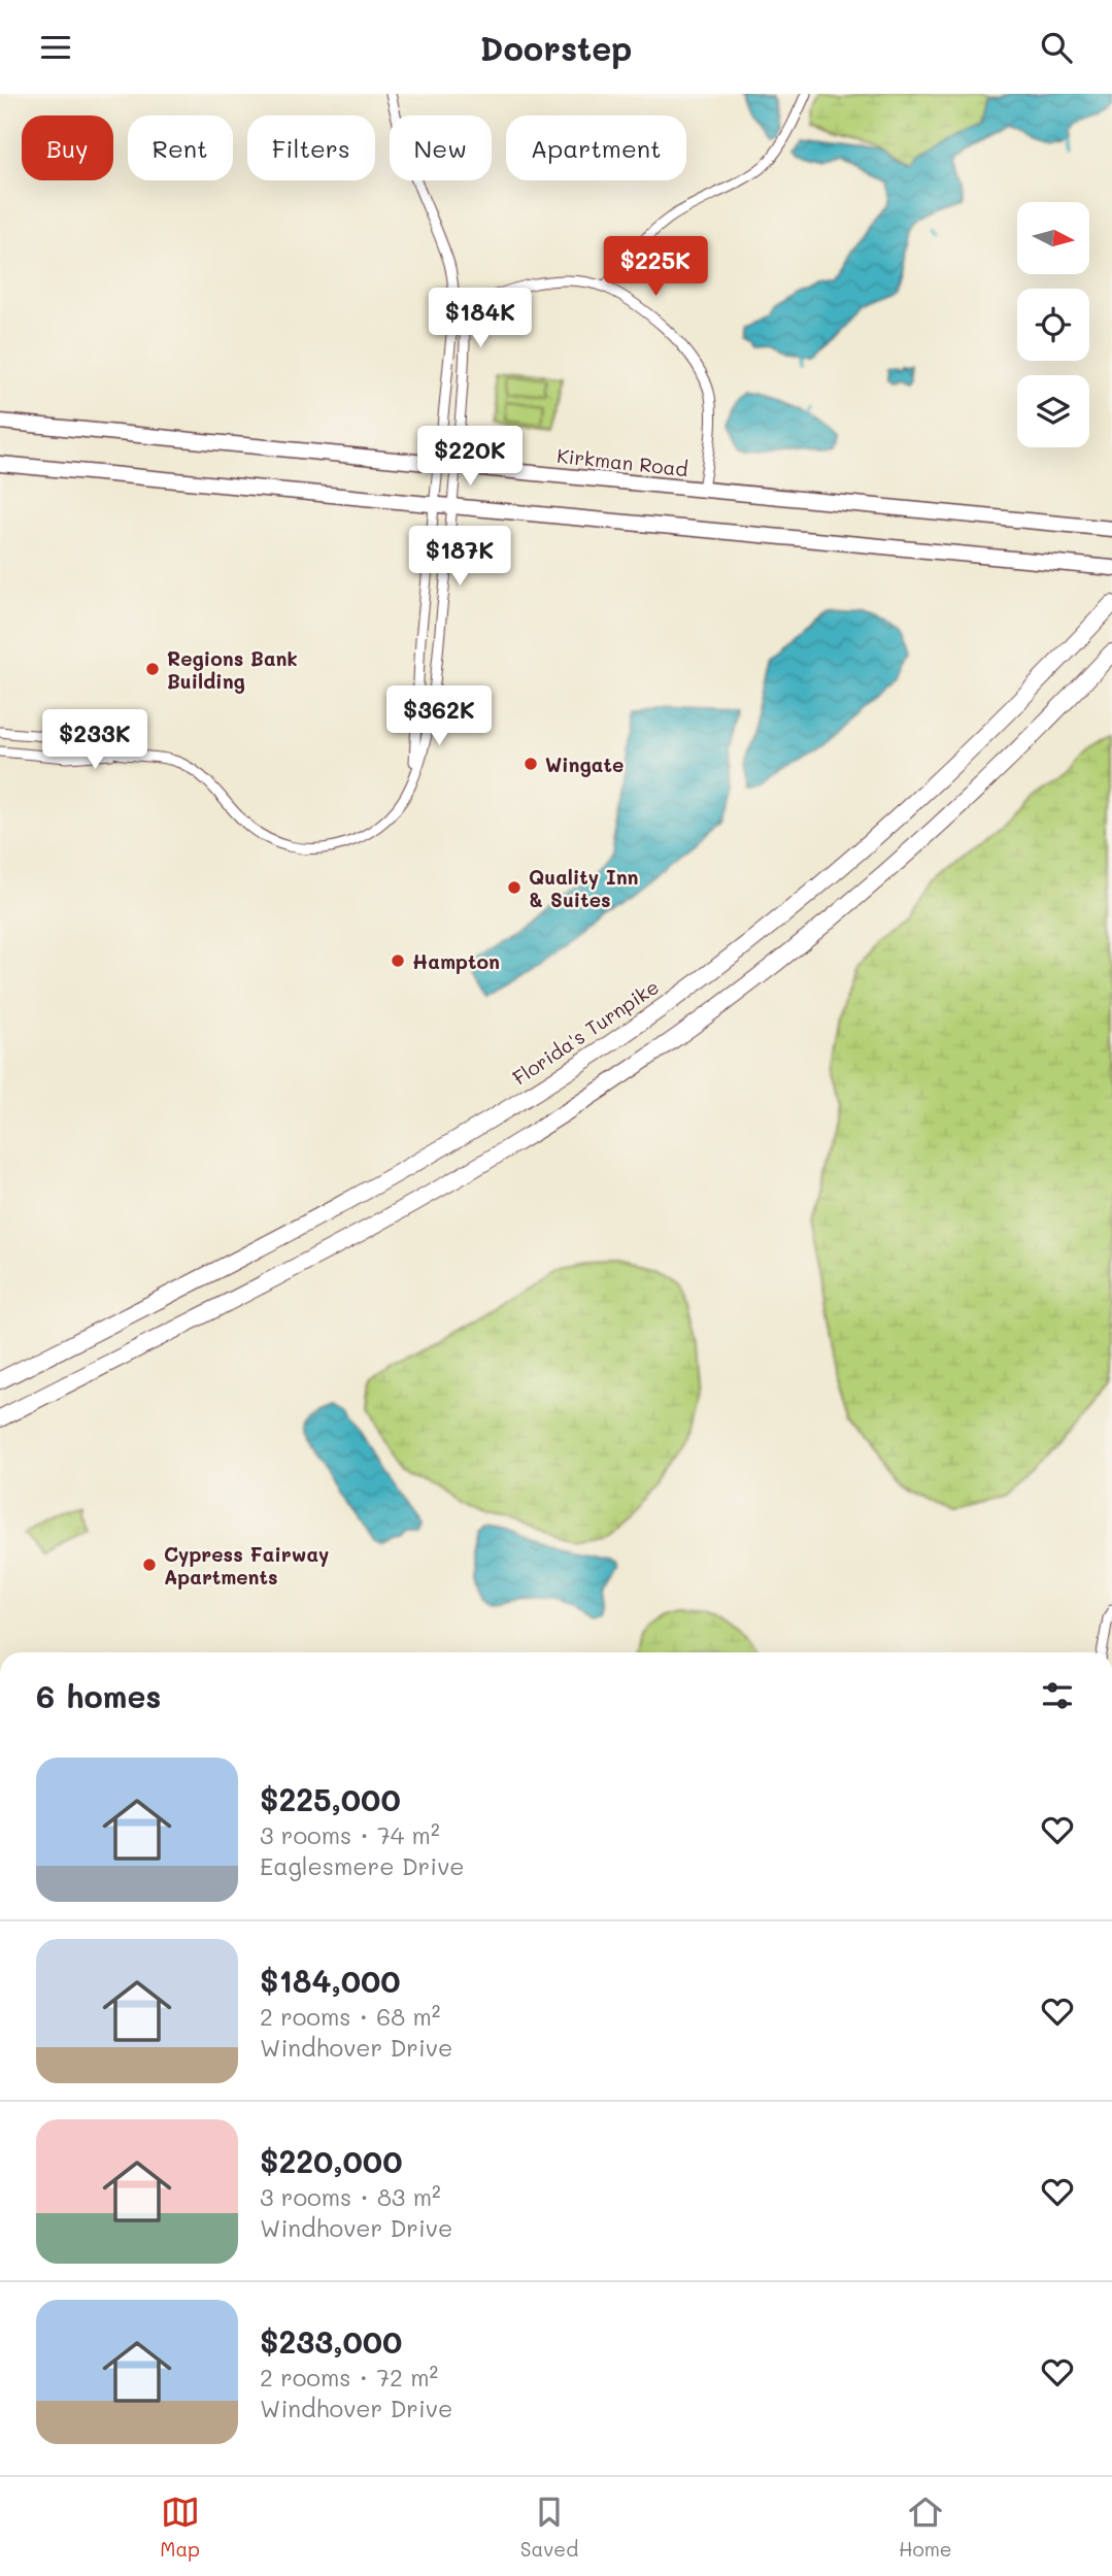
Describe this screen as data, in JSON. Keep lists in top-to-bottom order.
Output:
{
  "streets": {
    "highway": ["Florida's Turnpike"],
    "main road": ["Kirkman Road"]
  },
  "places": [
    "Regions Bank Building",
    "Wingate",
    "Quality Inn & Suites",
    "Hampton",
    "Cypress Fairway Apartments"
  ],
  "north": "right",
  "page": {
    "header": "Doorstep",
    "chip": [
      "Buy",
      "Rent",
      "Filters",
      "New",
      "Apartment"
    ],
    "price": [
      "$225K",
      "$184K",
      "$220K",
      "$187K",
      "$362K",
      "$233K"
    ],
    "heading": "6 homes",
    "list": [
      {
        "name": "$225,000",
        "note": "3 rooms · 74 m² · Eaglesmere Drive"
      },
      {
        "name": "$184,000",
        "note": "2 rooms · 68 m² · Windhover Drive"
      },
      {
        "name": "$220,000",
        "note": "3 rooms · 83 m² · Windhover Drive"
      },
      {
        "name": "$233,000",
        "note": "2 rooms · 72 m² · Windhover Drive"
      }
    ],
    "tabs": ["Map", "Saved", "Home"]
  }
}
